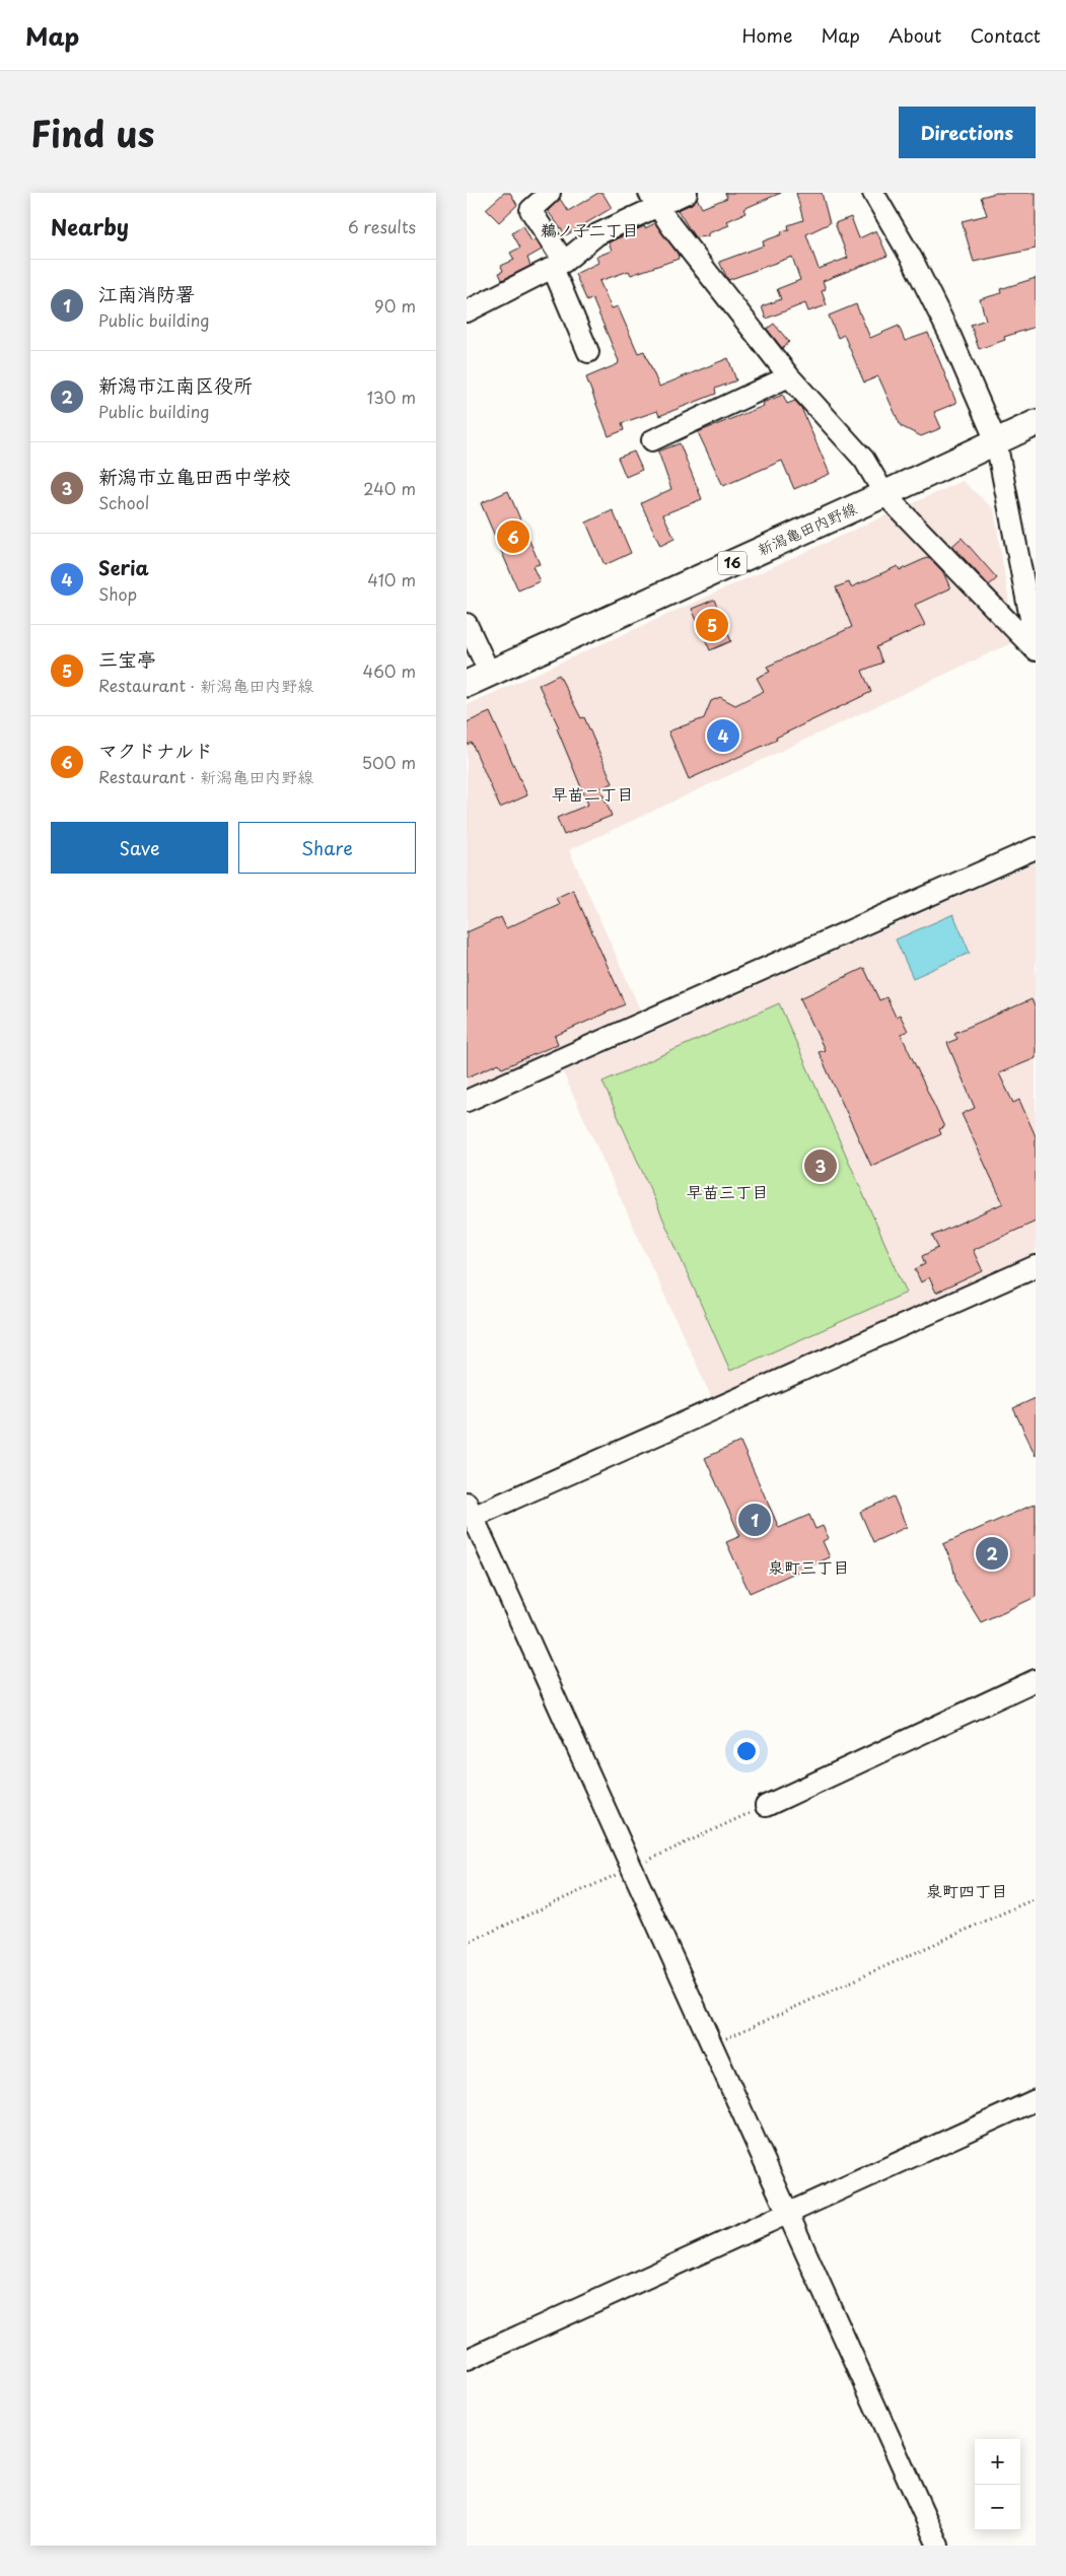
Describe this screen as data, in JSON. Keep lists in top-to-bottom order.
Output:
{
  "streets": {
    "main road": ["新潟亀田内野線", "16"]
  },
  "districts": [
    "鵜ノ子二丁目",
    "早苗二丁目",
    "早苗三丁目",
    "泉町三丁目",
    "泉町四丁目"
  ],
  "page": {
    "header": "Map",
    "nav": [
      "Home",
      "Map",
      "About",
      "Contact"
    ],
    "title": "Find us",
    "buttons": [
      "Directions",
      ["Save", "Share"]
    ],
    "heading": ["Nearby", "6 results"],
    "list": [
      {
        "mark": "1",
        "name": "江南消防署",
        "note": "Public building",
        "value": "90 m"
      },
      {
        "mark": "2",
        "name": "新潟市江南区役所",
        "note": "Public building",
        "value": "130 m"
      },
      {
        "mark": "3",
        "name": "新潟市立亀田西中学校",
        "note": "School",
        "value": "240 m"
      },
      {
        "mark": "4",
        "name": "Seria",
        "note": "Shop",
        "value": "410 m"
      },
      {
        "mark": "5",
        "name": "三宝亭",
        "note": "Restaurant · 新潟亀田内野線",
        "value": "460 m"
      },
      {
        "mark": "6",
        "name": "マクドナルド",
        "note": "Restaurant · 新潟亀田内野線",
        "value": "500 m"
      }
    ],
    "pins": [
      "6",
      "5",
      "4",
      "3",
      "1",
      "2"
    ],
    "map_buttons": ["+", "−"]
  }
}
